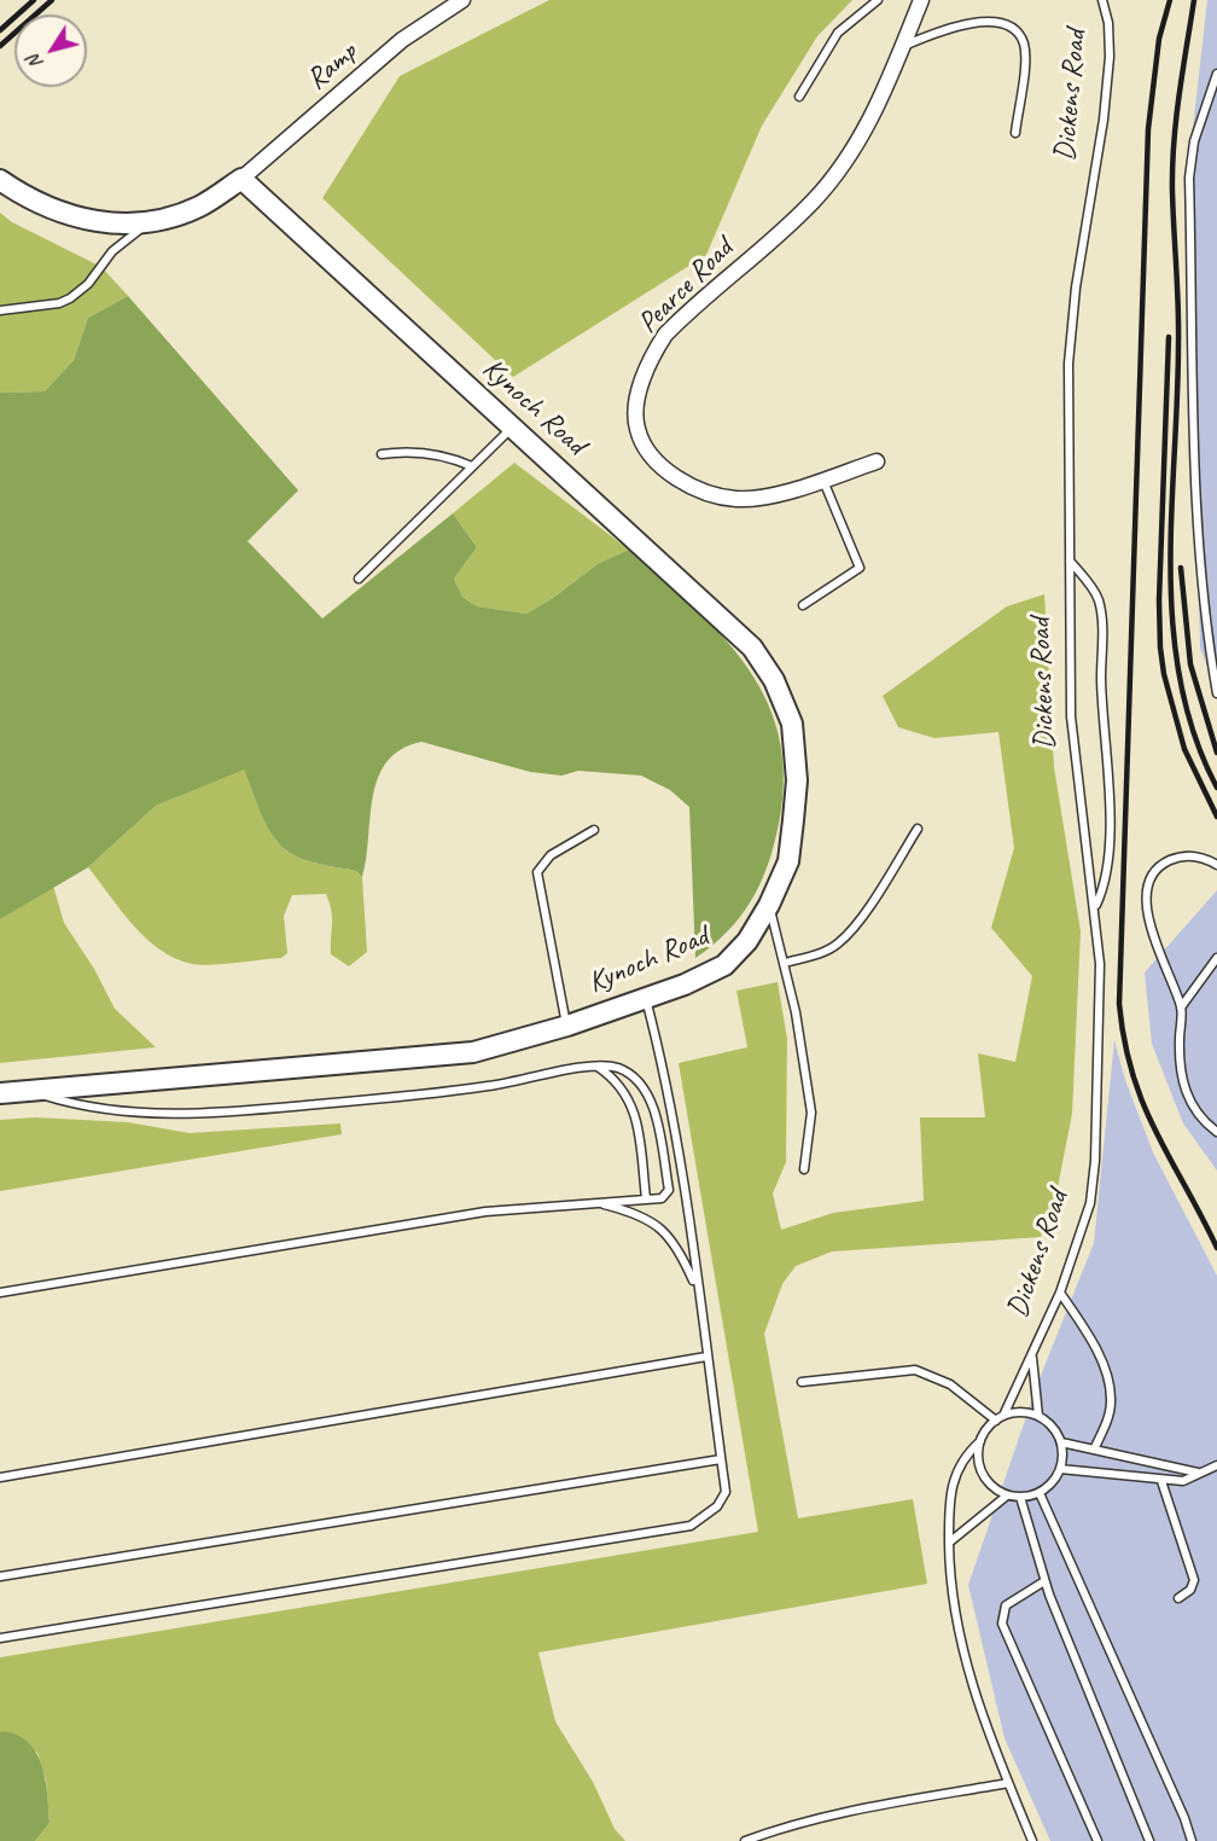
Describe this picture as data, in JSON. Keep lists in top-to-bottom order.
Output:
{
  "streets": {
    "street": ["Ramp", "Pearce Road", "Kynoch Road"],
    "lane": ["Dickens Road"]
  },
  "crossings": [
    ["Ramp", "Kynoch Road"]
  ],
  "north": "bottom left"
}
